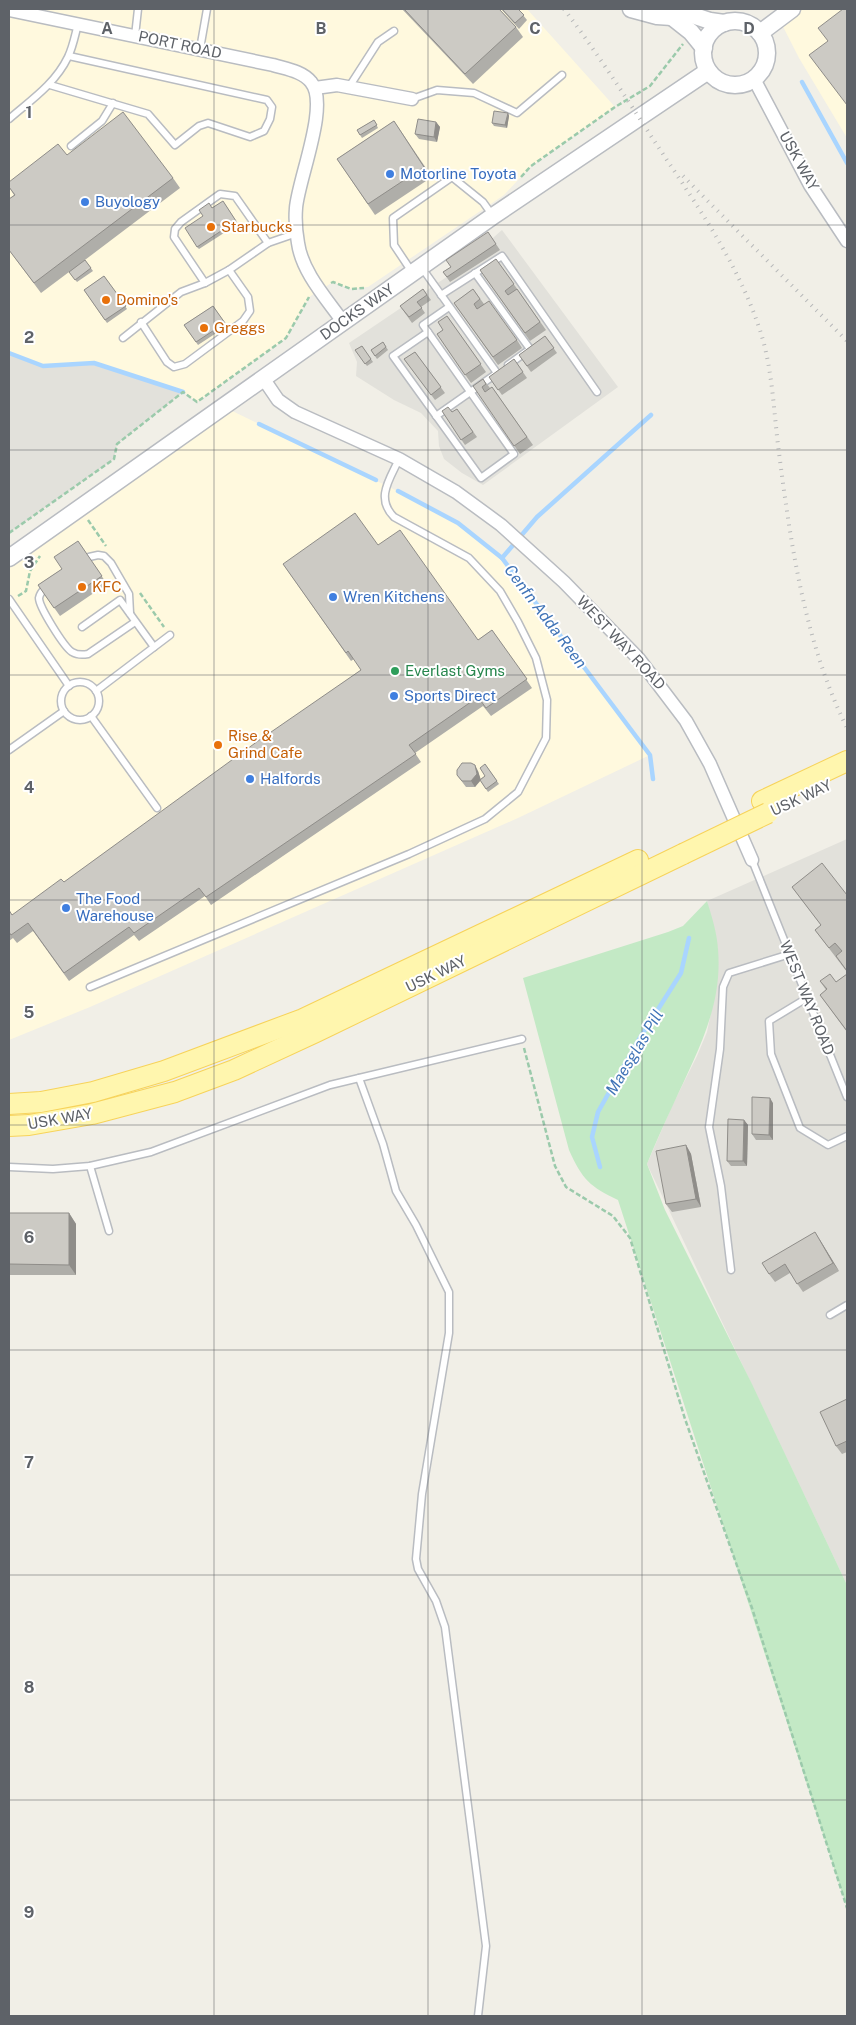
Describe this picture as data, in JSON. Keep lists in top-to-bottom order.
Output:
{
  "streets": {
    "main road": ["USK WAY"],
    "street": ["PORT ROAD", "DOCKS WAY", "WEST WAY ROAD"]
  },
  "crossings": [
    ["USK WAY", "DOCKS WAY"],
    ["DOCKS WAY", "WEST WAY ROAD"]
  ],
  "water": ["Cenfn Adda Reen", "Maesglas Pill"],
  "places": [
    "Motorline Toyota",
    "Buyology",
    "Starbucks",
    "Domino's",
    "Greggs",
    "KFC",
    "Wren Kitchens",
    "Everlast Gyms",
    "Sports Direct",
    "Rise & Grind Cafe",
    "Halfords",
    "The Food Warehouse"
  ],
  "grid": {
    "columns": [
      "A",
      "B",
      "C",
      "D"
    ],
    "rows": [
      "1",
      "2",
      "3",
      "4",
      "5",
      "6",
      "7",
      "8",
      "9"
    ]
  }
}
